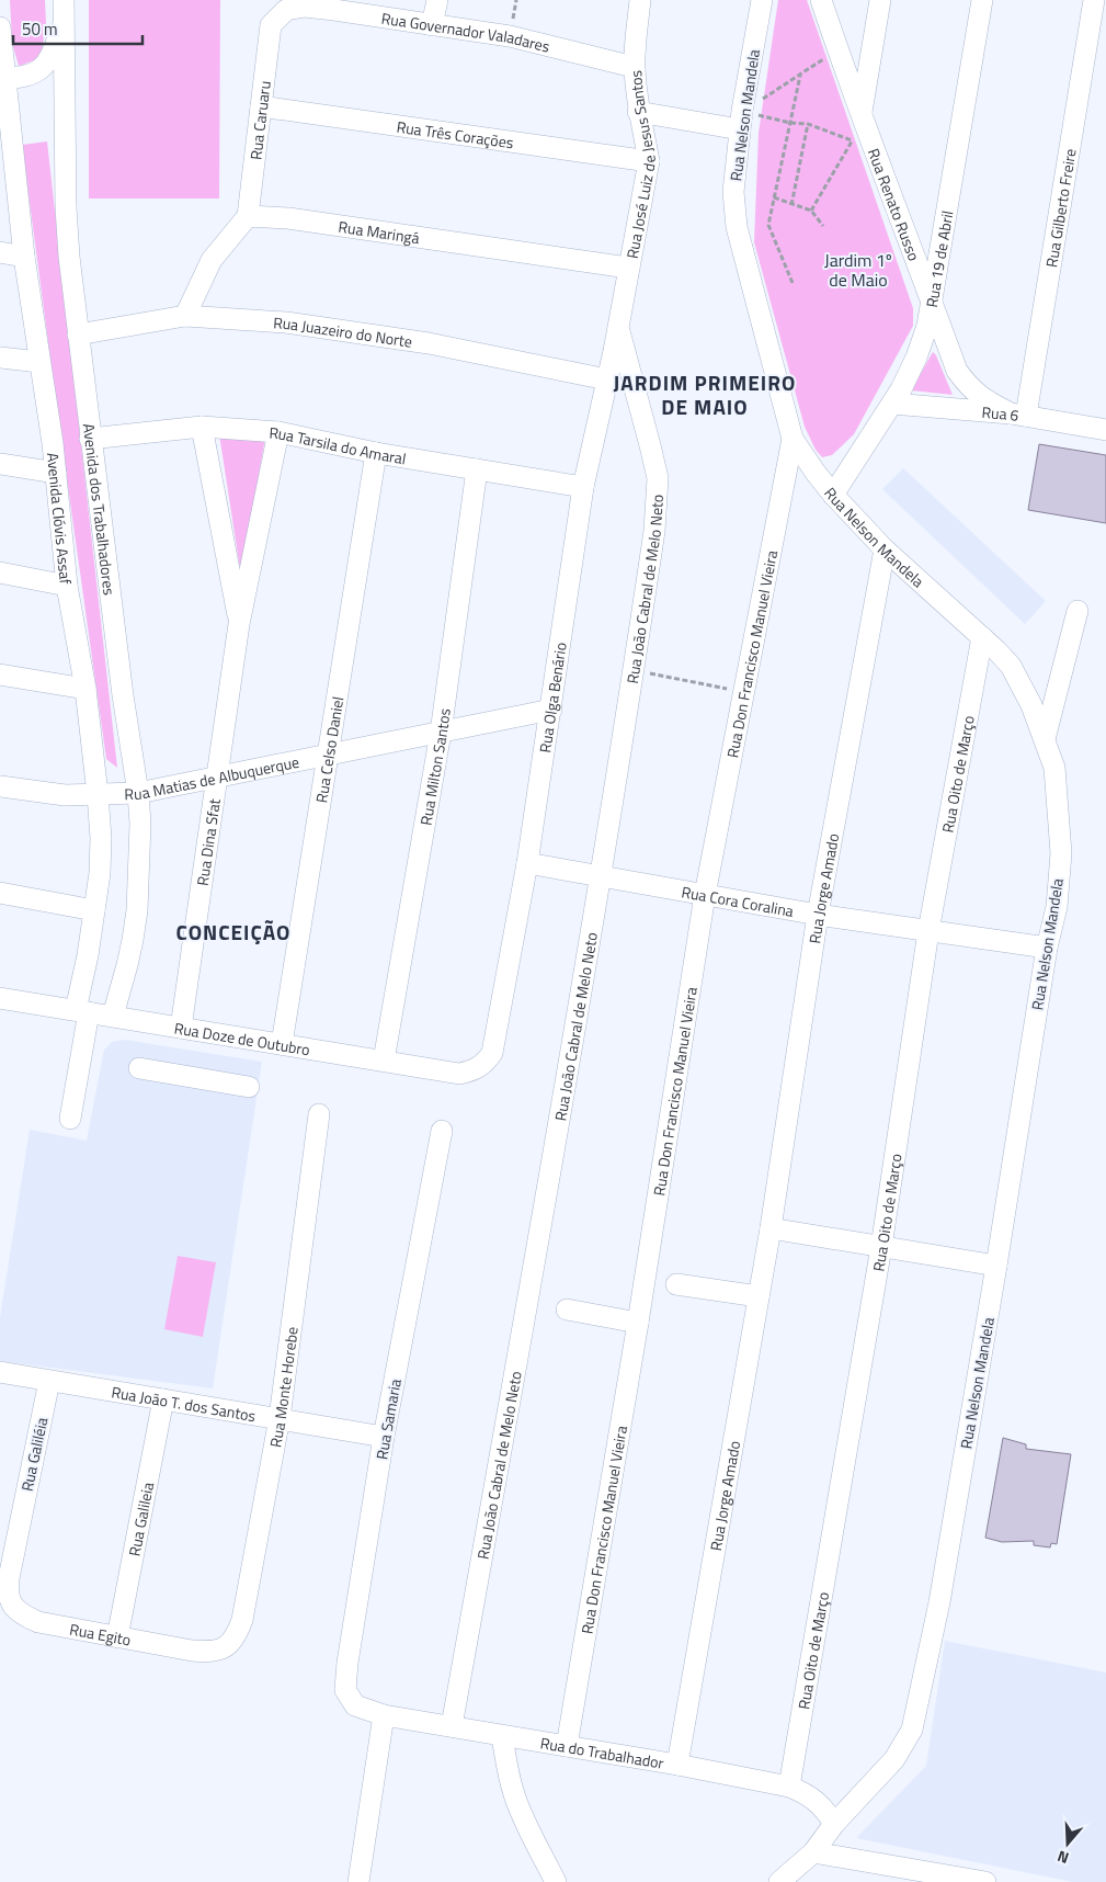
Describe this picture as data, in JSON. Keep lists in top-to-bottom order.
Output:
{
  "streets": {
    "street": [
      "Rua Governador Valadares",
      "Rua Nelson Mandela",
      "Rua Caruaru",
      "Rua Três Corações",
      "Rua José Luiz de Jesus Santos",
      "Rua Renato Russo",
      "Rua Gilberto Freire",
      "Rua Maringá",
      "Rua 19 de Abril",
      "Rua Juazeiro do Norte",
      "Rua 6",
      "Rua Tarsila do Amaral",
      "Avenida dos Trabalhadores",
      "Avenida Clóvis Assaf",
      "Rua João Cabral de Melo Neto",
      "Rua Don Francisco Manuel Vieira",
      "Rua Olga Benário",
      "Rua Celso Daniel",
      "Rua Milton Santos",
      "Rua Oito de Março",
      "Rua Matias de Albuquerque",
      "Rua Dina Sfat",
      "Rua Jorge Amado",
      "Rua Cora Coralina",
      "Rua Doze de Outubro",
      "Rua Monte Horebe",
      "Rua João T. dos Santos",
      "Rua Samaria",
      "Rua Galiléia",
      "Rua Galileia",
      "Rua Egito",
      "Rua do Trabalhador"
    ]
  },
  "crossings": [
    ["Rua Governador Valadares", "Rua Caruaru"],
    ["Rua Governador Valadares", "Rua José Luiz de Jesus Santos"],
    ["Rua Nelson Mandela", "Rua 19 de Abril"],
    ["Rua Nelson Mandela", "Rua Don Francisco Manuel Vieira"],
    ["Rua Nelson Mandela", "Rua Oito de Março"],
    ["Rua Nelson Mandela", "Rua Jorge Amado"],
    ["Rua Nelson Mandela", "Rua Cora Coralina"],
    ["Rua Nelson Mandela", "Rua do Trabalhador"],
    ["Rua Caruaru", "Rua Três Corações"],
    ["Rua Caruaru", "Rua Maringá"],
    ["Rua Três Corações", "Rua José Luiz de Jesus Santos"],
    ["Rua José Luiz de Jesus Santos", "Rua Maringá"],
    ["Rua José Luiz de Jesus Santos", "Rua João Cabral de Melo Neto"],
    ["Rua José Luiz de Jesus Santos", "Rua Olga Benário"],
    ["Rua Renato Russo", "Rua Gilberto Freire"],
    ["Rua Renato Russo", "Rua 19 de Abril"],
    ["Rua Renato Russo", "Rua 6"],
    ["Rua Gilberto Freire", "Rua 6"],
    ["Rua 19 de Abril", "Rua 6"],
    ["Rua Juazeiro do Norte", "Avenida dos Trabalhadores"],
    ["Rua Juazeiro do Norte", "Rua Olga Benário"],
    ["Rua Tarsila do Amaral", "Avenida dos Trabalhadores"],
    ["Rua Tarsila do Amaral", "Rua Olga Benário"],
    ["Rua Tarsila do Amaral", "Rua Celso Daniel"],
    ["Rua Tarsila do Amaral", "Rua Milton Santos"],
    ["Rua Tarsila do Amaral", "Rua Dina Sfat"],
    ["Avenida dos Trabalhadores", "Rua Matias de Albuquerque"],
    ["Avenida dos Trabalhadores", "Rua Doze de Outubro"],
    ["Avenida Clóvis Assaf", "Rua Matias de Albuquerque"],
    ["Avenida Clóvis Assaf", "Rua Doze de Outubro"],
    ["Rua João Cabral de Melo Neto", "Rua Olga Benário"],
    ["Rua João Cabral de Melo Neto", "Rua Cora Coralina"],
    ["Rua João Cabral de Melo Neto", "Rua do Trabalhador"],
    ["Rua Don Francisco Manuel Vieira", "Rua Cora Coralina"],
    ["Rua Don Francisco Manuel Vieira", "Rua do Trabalhador"],
    ["Rua Olga Benário", "Rua Matias de Albuquerque"],
    ["Rua Olga Benário", "Rua Cora Coralina"],
    ["Rua Olga Benário", "Rua Doze de Outubro"],
    ["Rua Celso Daniel", "Rua Matias de Albuquerque"],
    ["Rua Celso Daniel", "Rua Doze de Outubro"],
    ["Rua Milton Santos", "Rua Matias de Albuquerque"],
    ["Rua Milton Santos", "Rua Doze de Outubro"],
    ["Rua Oito de Março", "Rua Cora Coralina"],
    ["Rua Oito de Março", "Rua do Trabalhador"],
    ["Rua Matias de Albuquerque", "Rua Dina Sfat"],
    ["Rua Dina Sfat", "Rua Doze de Outubro"],
    ["Rua Jorge Amado", "Rua Cora Coralina"],
    ["Rua Jorge Amado", "Rua do Trabalhador"],
    ["Rua Monte Horebe", "Rua João T. dos Santos"],
    ["Rua Monte Horebe", "Rua Egito"],
    ["Rua João T. dos Santos", "Rua Samaria"],
    ["Rua João T. dos Santos", "Rua Galiléia"],
    ["Rua João T. dos Santos", "Rua Galileia"],
    ["Rua Samaria", "Rua do Trabalhador"],
    ["Rua Galiléia", "Rua Egito"],
    ["Rua Galileia", "Rua Egito"]
  ],
  "districts": ["Jardim 1º de Maio", "JARDIM PRIMEIRO DE MAIO", "CONCEIÇÃO"],
  "scale_bar": "50 m",
  "north": "bottom"
}
